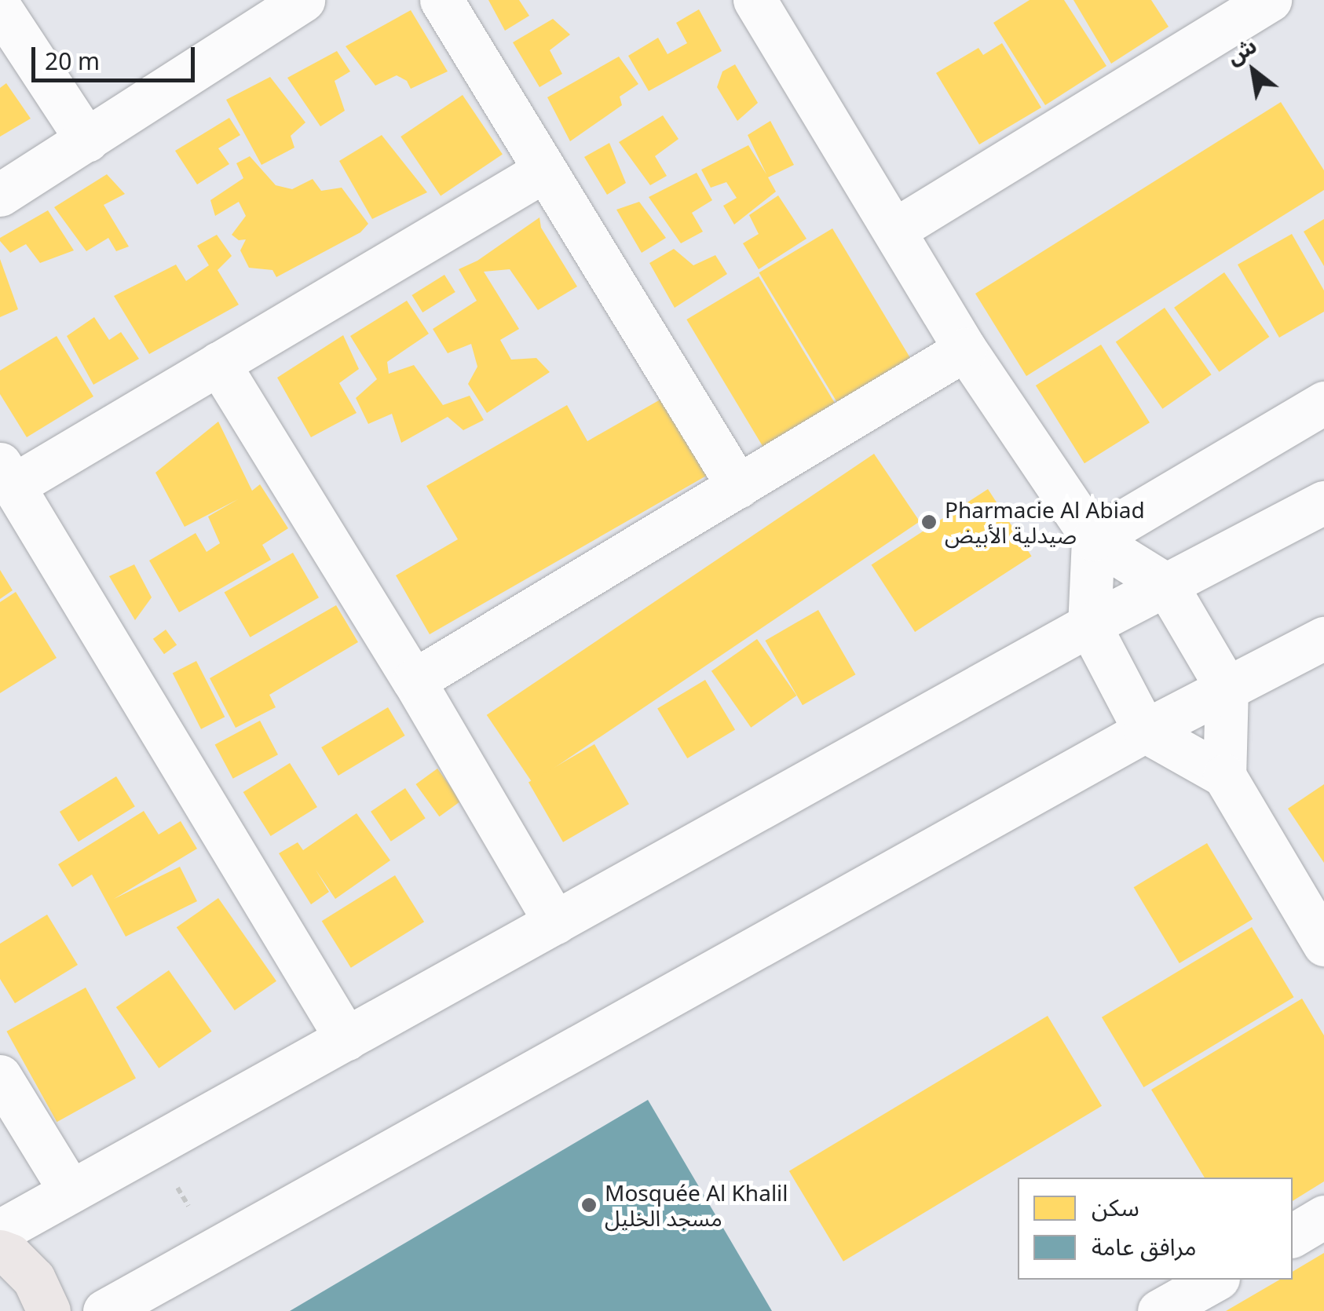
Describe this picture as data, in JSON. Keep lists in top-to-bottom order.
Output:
{
  "places": ["Pharmacie Al Abiad صيدلية الأبيض", "Mosquée Al Khalil مسجد الخليل"],
  "legend": ["سكن", "مرافق عامة"],
  "scale_bar": "20 m",
  "north": "top left"
}
